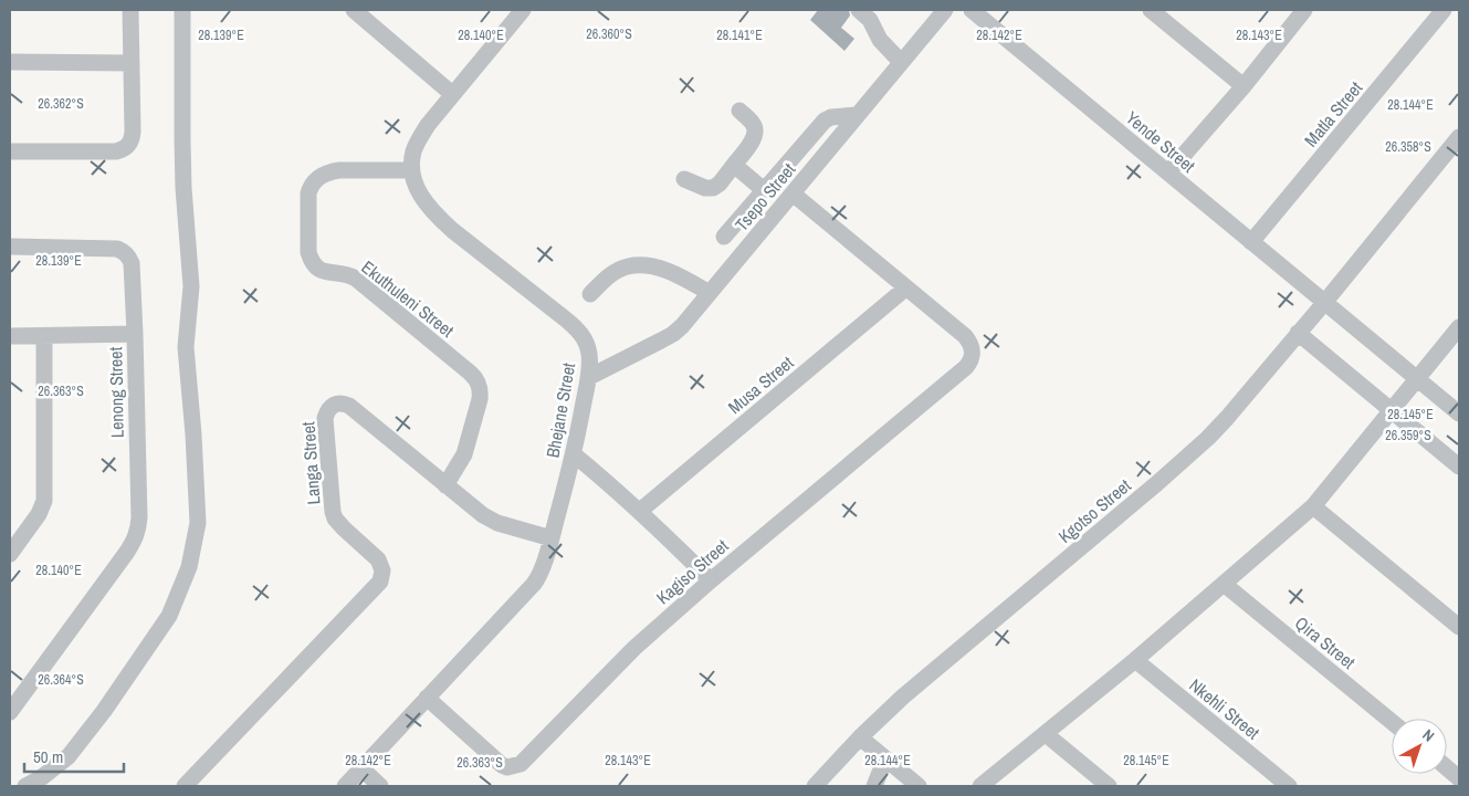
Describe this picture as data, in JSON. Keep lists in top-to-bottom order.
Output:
{
  "streets": {
    "street": [
      "Matla Street",
      "Yende Street",
      "Tsepo Street",
      "Ekuthuleni Street",
      "Musa Street",
      "Lenong Street",
      "Bhejane Street",
      "Langa Street",
      "Kgotso Street",
      "Kagiso Street",
      "Qira Street",
      "Nkehli Street"
    ]
  },
  "crossings": [
    ["Matla Street", "Yende Street"],
    ["Yende Street", "Kgotso Street"],
    ["Tsepo Street", "Bhejane Street"],
    ["Ekuthuleni Street", "Bhejane Street"],
    ["Ekuthuleni Street", "Langa Street"],
    ["Musa Street", "Kagiso Street"],
    ["Bhejane Street", "Langa Street"],
    ["Bhejane Street", "Kagiso Street"]
  ],
  "scale_bar": "50 m",
  "north": "top right",
  "coordinates": [
    "26.360°S",
    "28.139°E",
    "28.140°E",
    "28.141°E",
    "28.142°E",
    "28.143°E",
    "26.362°S",
    "28.144°E",
    "26.358°S",
    "26.363°S",
    "28.145°E",
    "26.359°S",
    "26.364°S"
  ]
}
